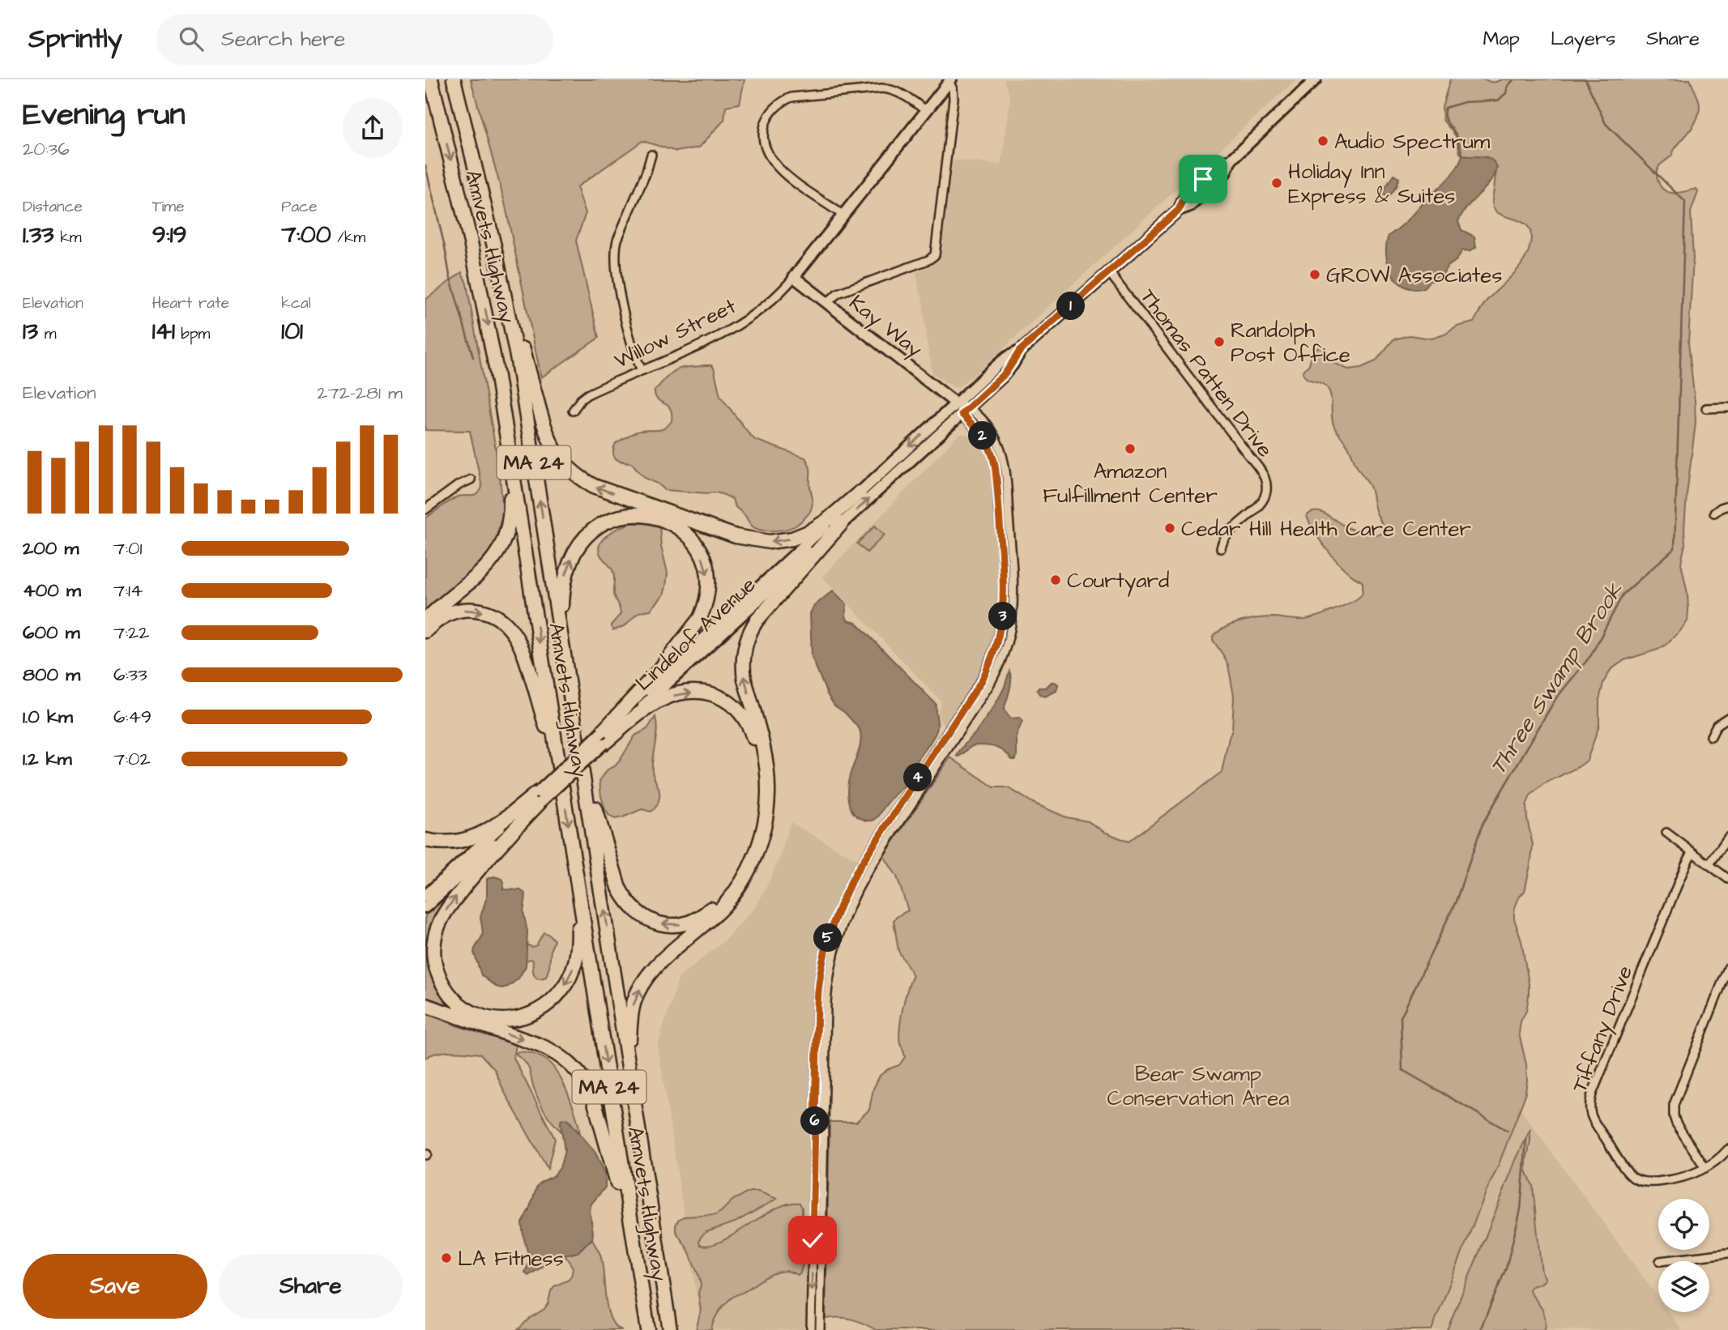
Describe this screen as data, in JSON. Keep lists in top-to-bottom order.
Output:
{
  "streets": {
    "highway": ["Amvets Highway", "MA 24"],
    "main road": ["Kay Way", "Willow Street", "Lindelof Avenue"],
    "street": ["Thomas Patten Drive", "Tiffany Drive"]
  },
  "crossings": [
    ["Kay Way", "Willow Street"],
    ["Kay Way", "Lindelof Avenue"]
  ],
  "water": ["Three Swamp Brook"],
  "parks": ["Bear Swamp Conservation Area"],
  "places": [
    "Audio Spectrum",
    "Holiday Inn Express & Suites",
    "GROW Associates",
    "Randolph Post Office",
    "Amazon Fulfillment Center",
    "Cedar Hill Health Care Center",
    "Courtyard",
    "LA Fitness"
  ],
  "page": {
    "header": "Sprintly",
    "search": "Search here",
    "nav": ["Map", "Layers", "Share"],
    "heading": ["Evening run", "20:36"],
    "stats": [
      ["Distance", "1.33 km"],
      ["Time", "9:19"],
      ["Pace", "7:00 /km"],
      ["Elevation", "13 m"],
      ["Heart rate", "141 bpm"],
      ["kcal", "101"]
    ],
    "pins": [
      "1",
      "2",
      "3",
      "4",
      "5",
      "6"
    ],
    "chart": ["Elevation", "272–281 m"],
    "list": [
      {
        "name": "200 m",
        "note": "7:01"
      },
      {
        "name": "400 m",
        "note": "7:14"
      },
      {
        "name": "600 m",
        "note": "7:22"
      },
      {
        "name": "800 m",
        "note": "6:33"
      },
      {
        "name": "1.0 km",
        "note": "6:49"
      },
      {
        "name": "1.2 km",
        "note": "7:02"
      }
    ],
    "buttons": ["Save", "Share"]
  }
}
